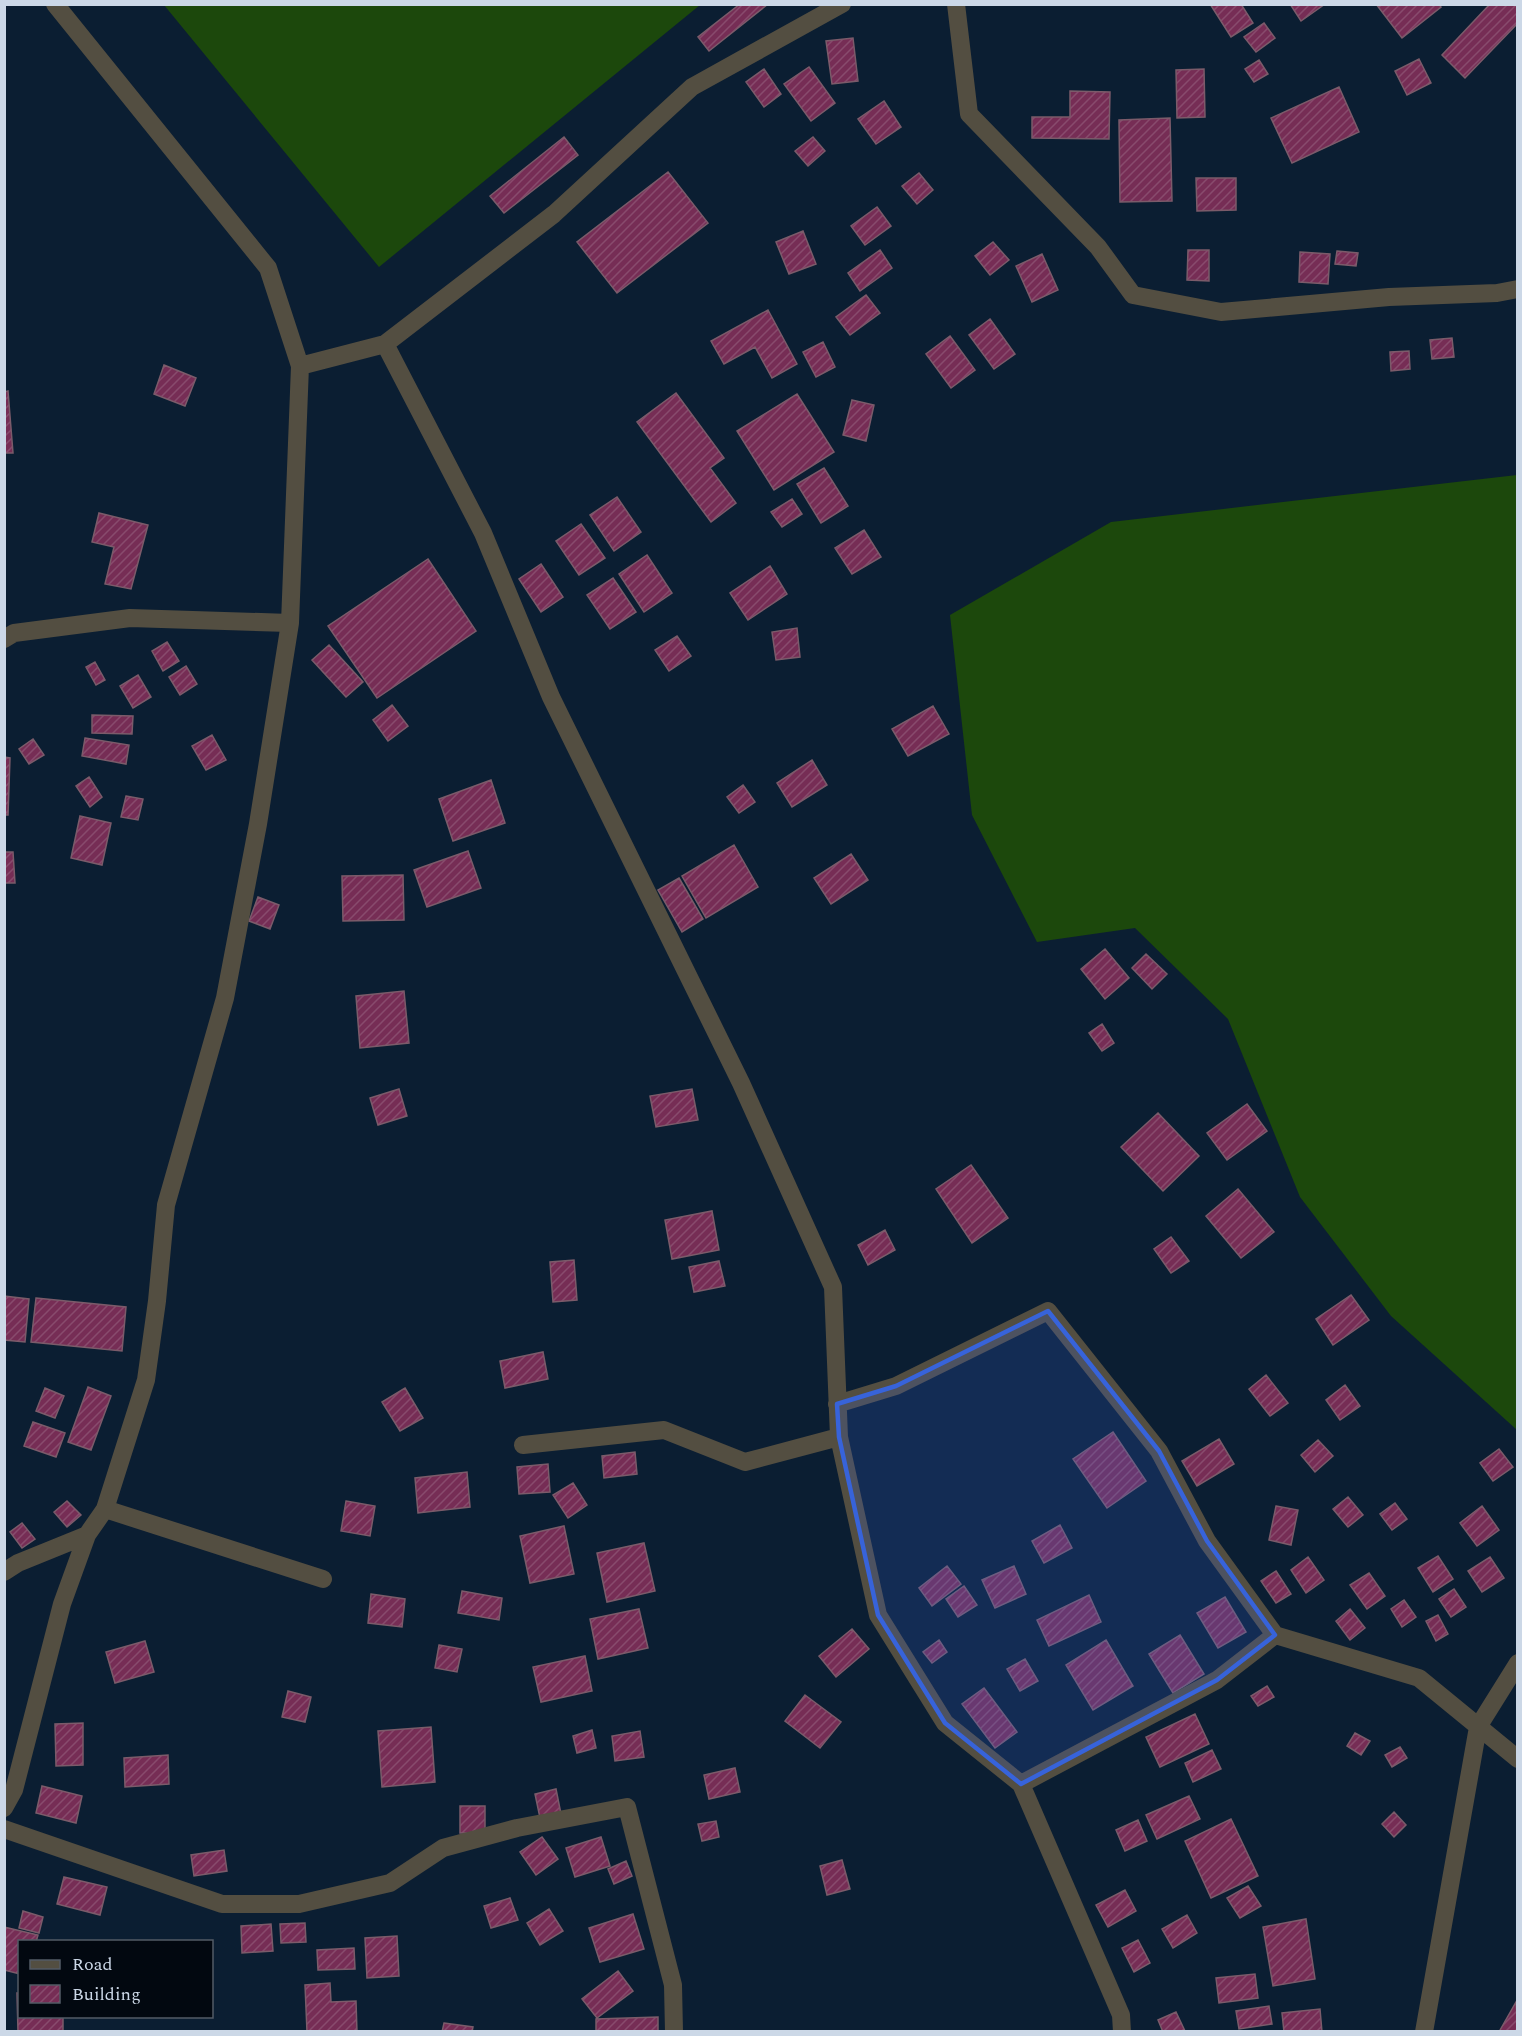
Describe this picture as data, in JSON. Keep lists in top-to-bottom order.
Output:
{
  "legend": ["Road", "Building"]
}
